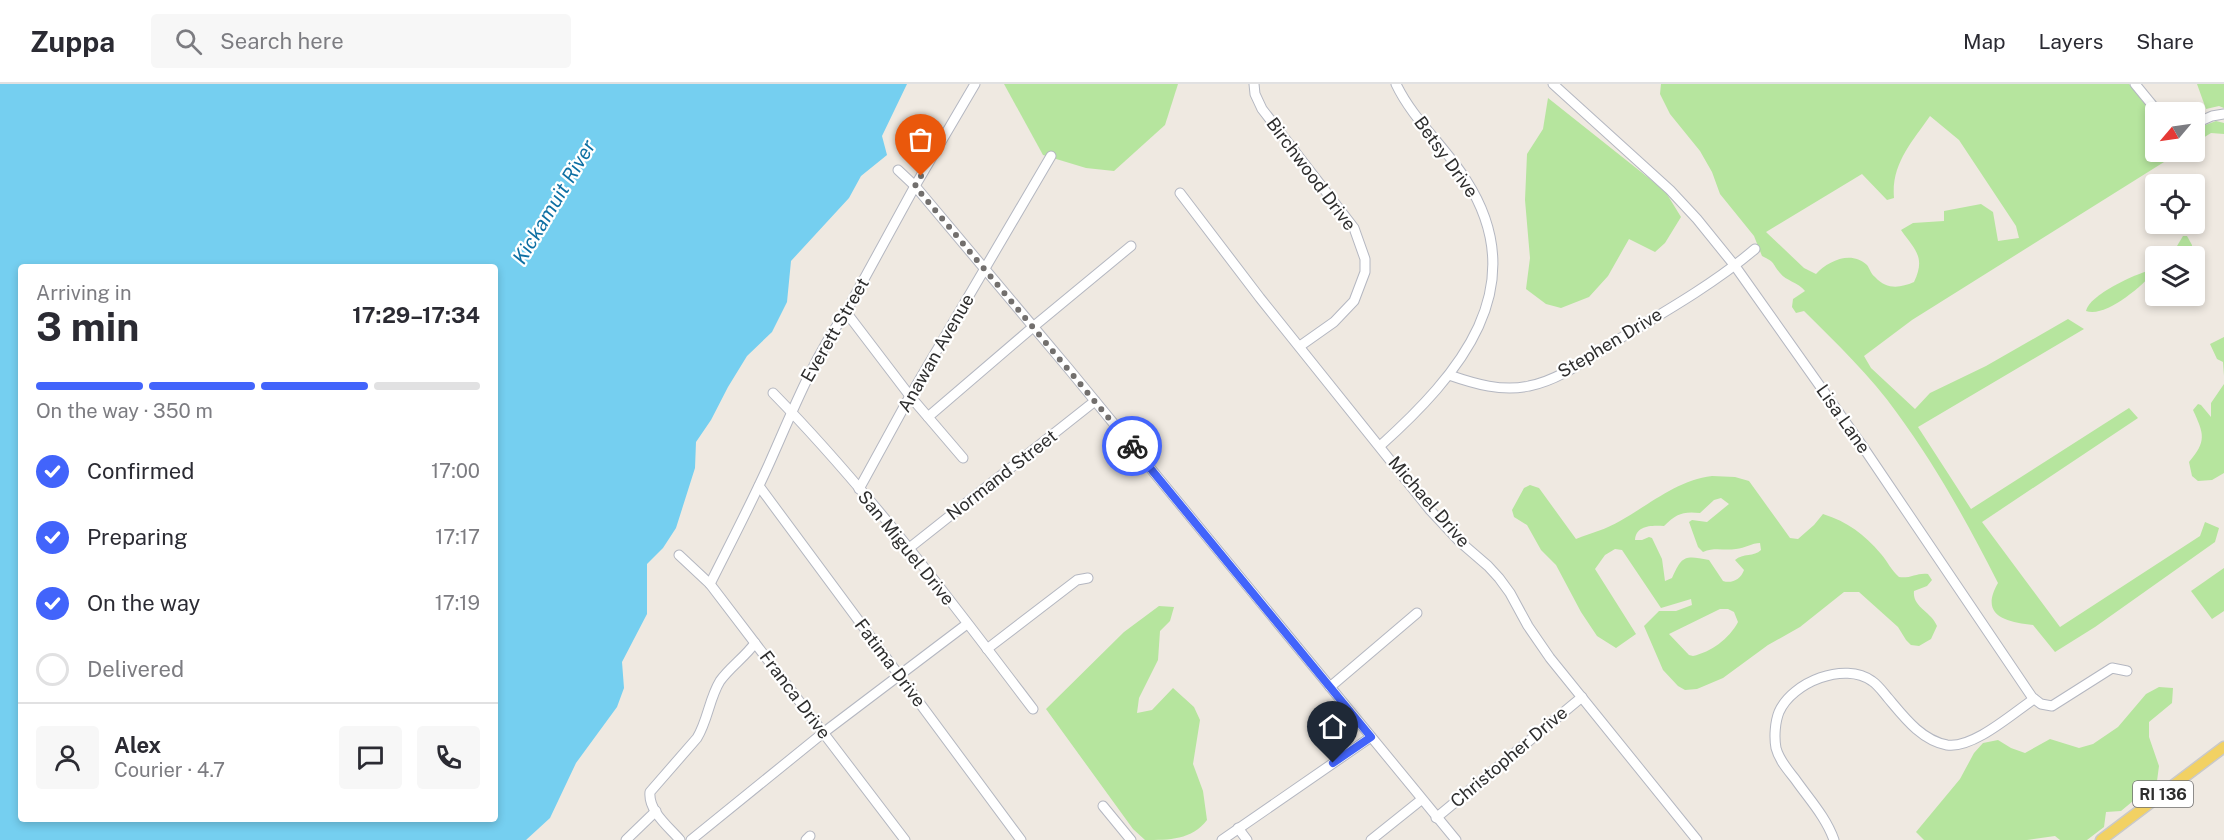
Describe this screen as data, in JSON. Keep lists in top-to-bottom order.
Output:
{
  "streets": {
    "main road": ["RI 136"],
    "street": [
      "Betsy Drive",
      "Birchwood Drive",
      "Everett Street",
      "Stephen Drive",
      "Anawan Avenue",
      "Lisa Lane",
      "Normand Street",
      "Michael Drive",
      "San Miguel Drive",
      "Fatima Drive",
      "Franca Drive",
      "Christopher Drive"
    ]
  },
  "crossings": [
    ["Betsy Drive", "Stephen Drive"],
    ["Betsy Drive", "Michael Drive"],
    ["Birchwood Drive", "Michael Drive"],
    ["Everett Street", "San Miguel Drive"],
    ["Everett Street", "Fatima Drive"],
    ["Everett Street", "Franca Drive"],
    ["Stephen Drive", "Lisa Lane"],
    ["Anawan Avenue", "San Miguel Drive"],
    ["Normand Street", "San Miguel Drive"],
    ["Michael Drive", "Christopher Drive"]
  ],
  "water": ["Kickamuit River"],
  "north": "bottom left",
  "page": {
    "header": "Zuppa",
    "search": "Search here",
    "nav": ["Map", "Layers", "Share"],
    "heading": ["3 min", "Arriving in", "17:29–17:34"],
    "panel": ["Alex", "Courier · 4.7"],
    "bar": "On the way · 350 m",
    "list": [
      ["Confirmed", "17:00"],
      ["Preparing", "17:17"],
      ["On the way", "17:19"],
      "Delivered"
    ]
  }
}
